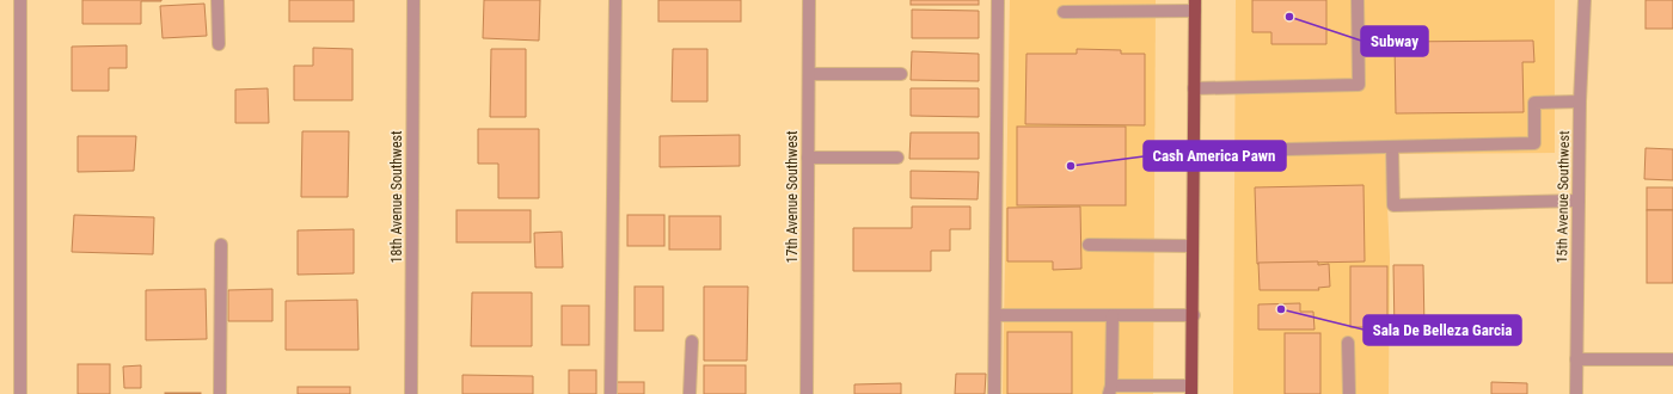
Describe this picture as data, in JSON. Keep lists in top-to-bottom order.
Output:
{
  "streets": {
    "street": ["18th Avenue Southwest", "17th Avenue Southwest", "15th Avenue Southwest"]
  },
  "places": ["Subway", "Cash America Pawn", "Sala De Belleza Garcia"]
}
